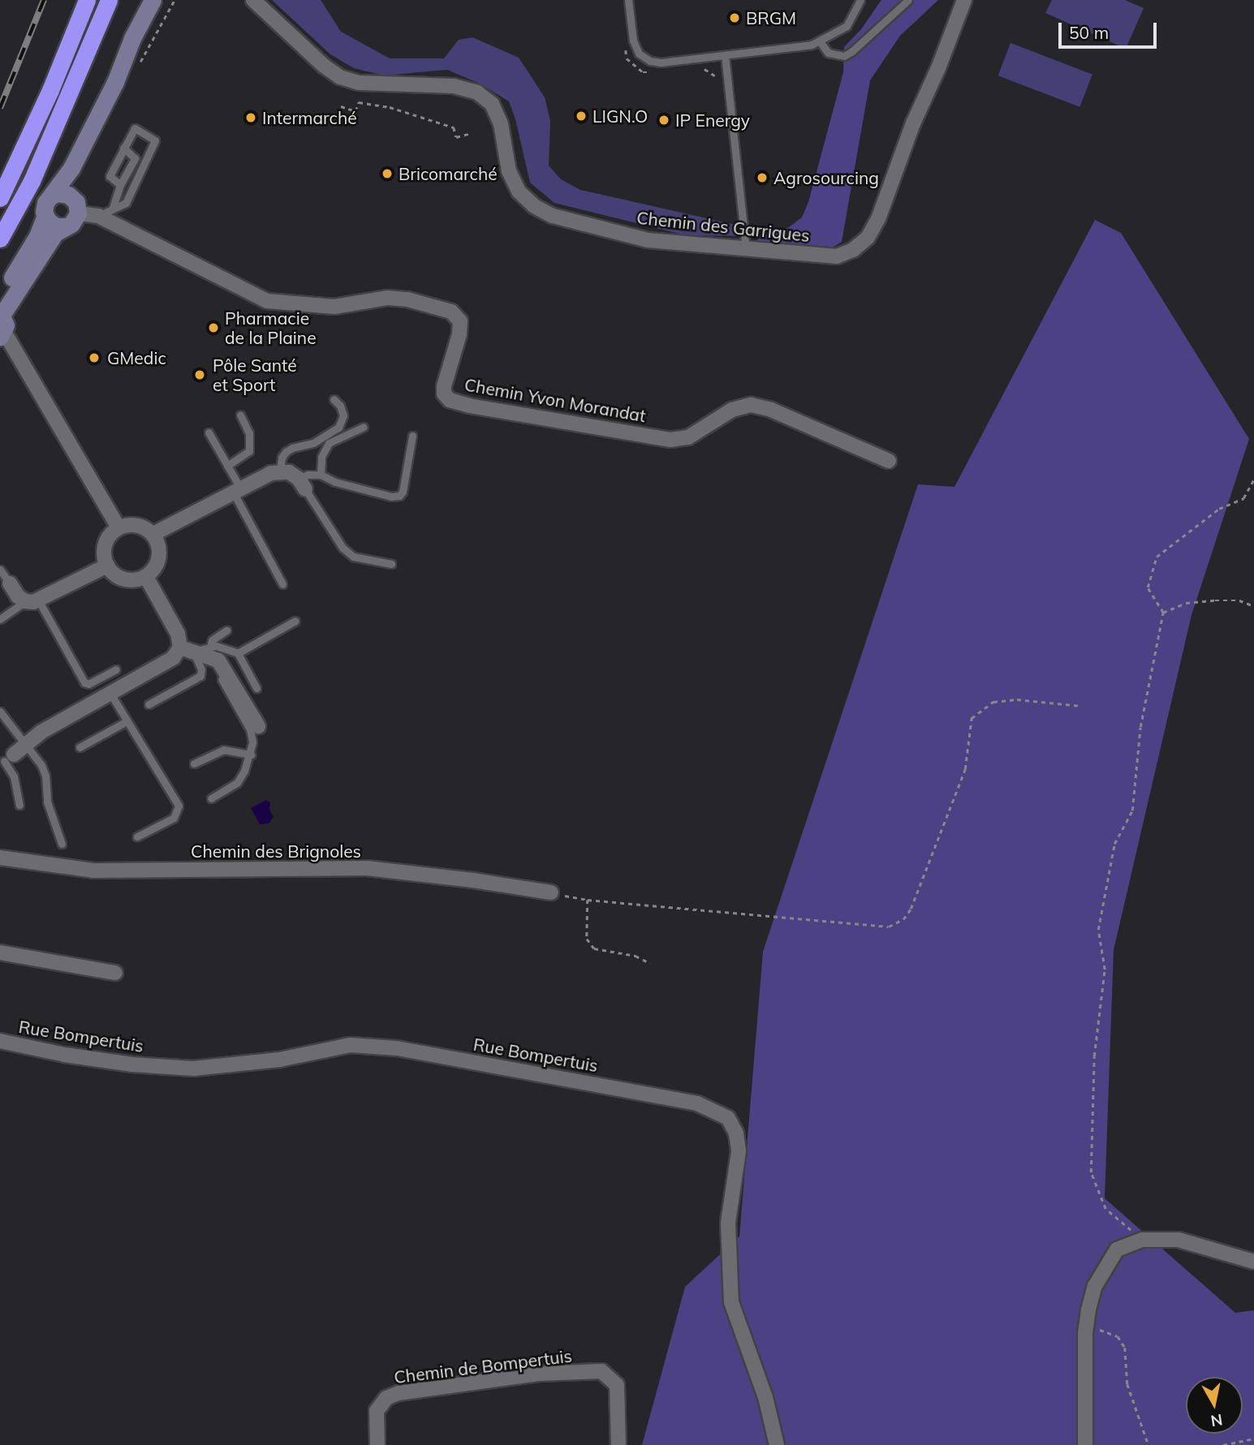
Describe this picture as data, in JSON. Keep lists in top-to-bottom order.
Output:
{
  "streets": {
    "street": [
      "Chemin des Garrigues",
      "Chemin Yvon Morandat",
      "Chemin des Brignoles",
      "Rue Bompertuis",
      "Chemin de Bompertuis"
    ]
  },
  "places": [
    "BRGM",
    "LIGN.O",
    "Intermarché",
    "IP Energy",
    "Bricomarché",
    "Agrosourcing",
    "Pharmacie de la Plaine",
    "GMedic",
    "Pôle Santé et Sport"
  ],
  "scale_bar": "50 m",
  "north": "bottom"
}
